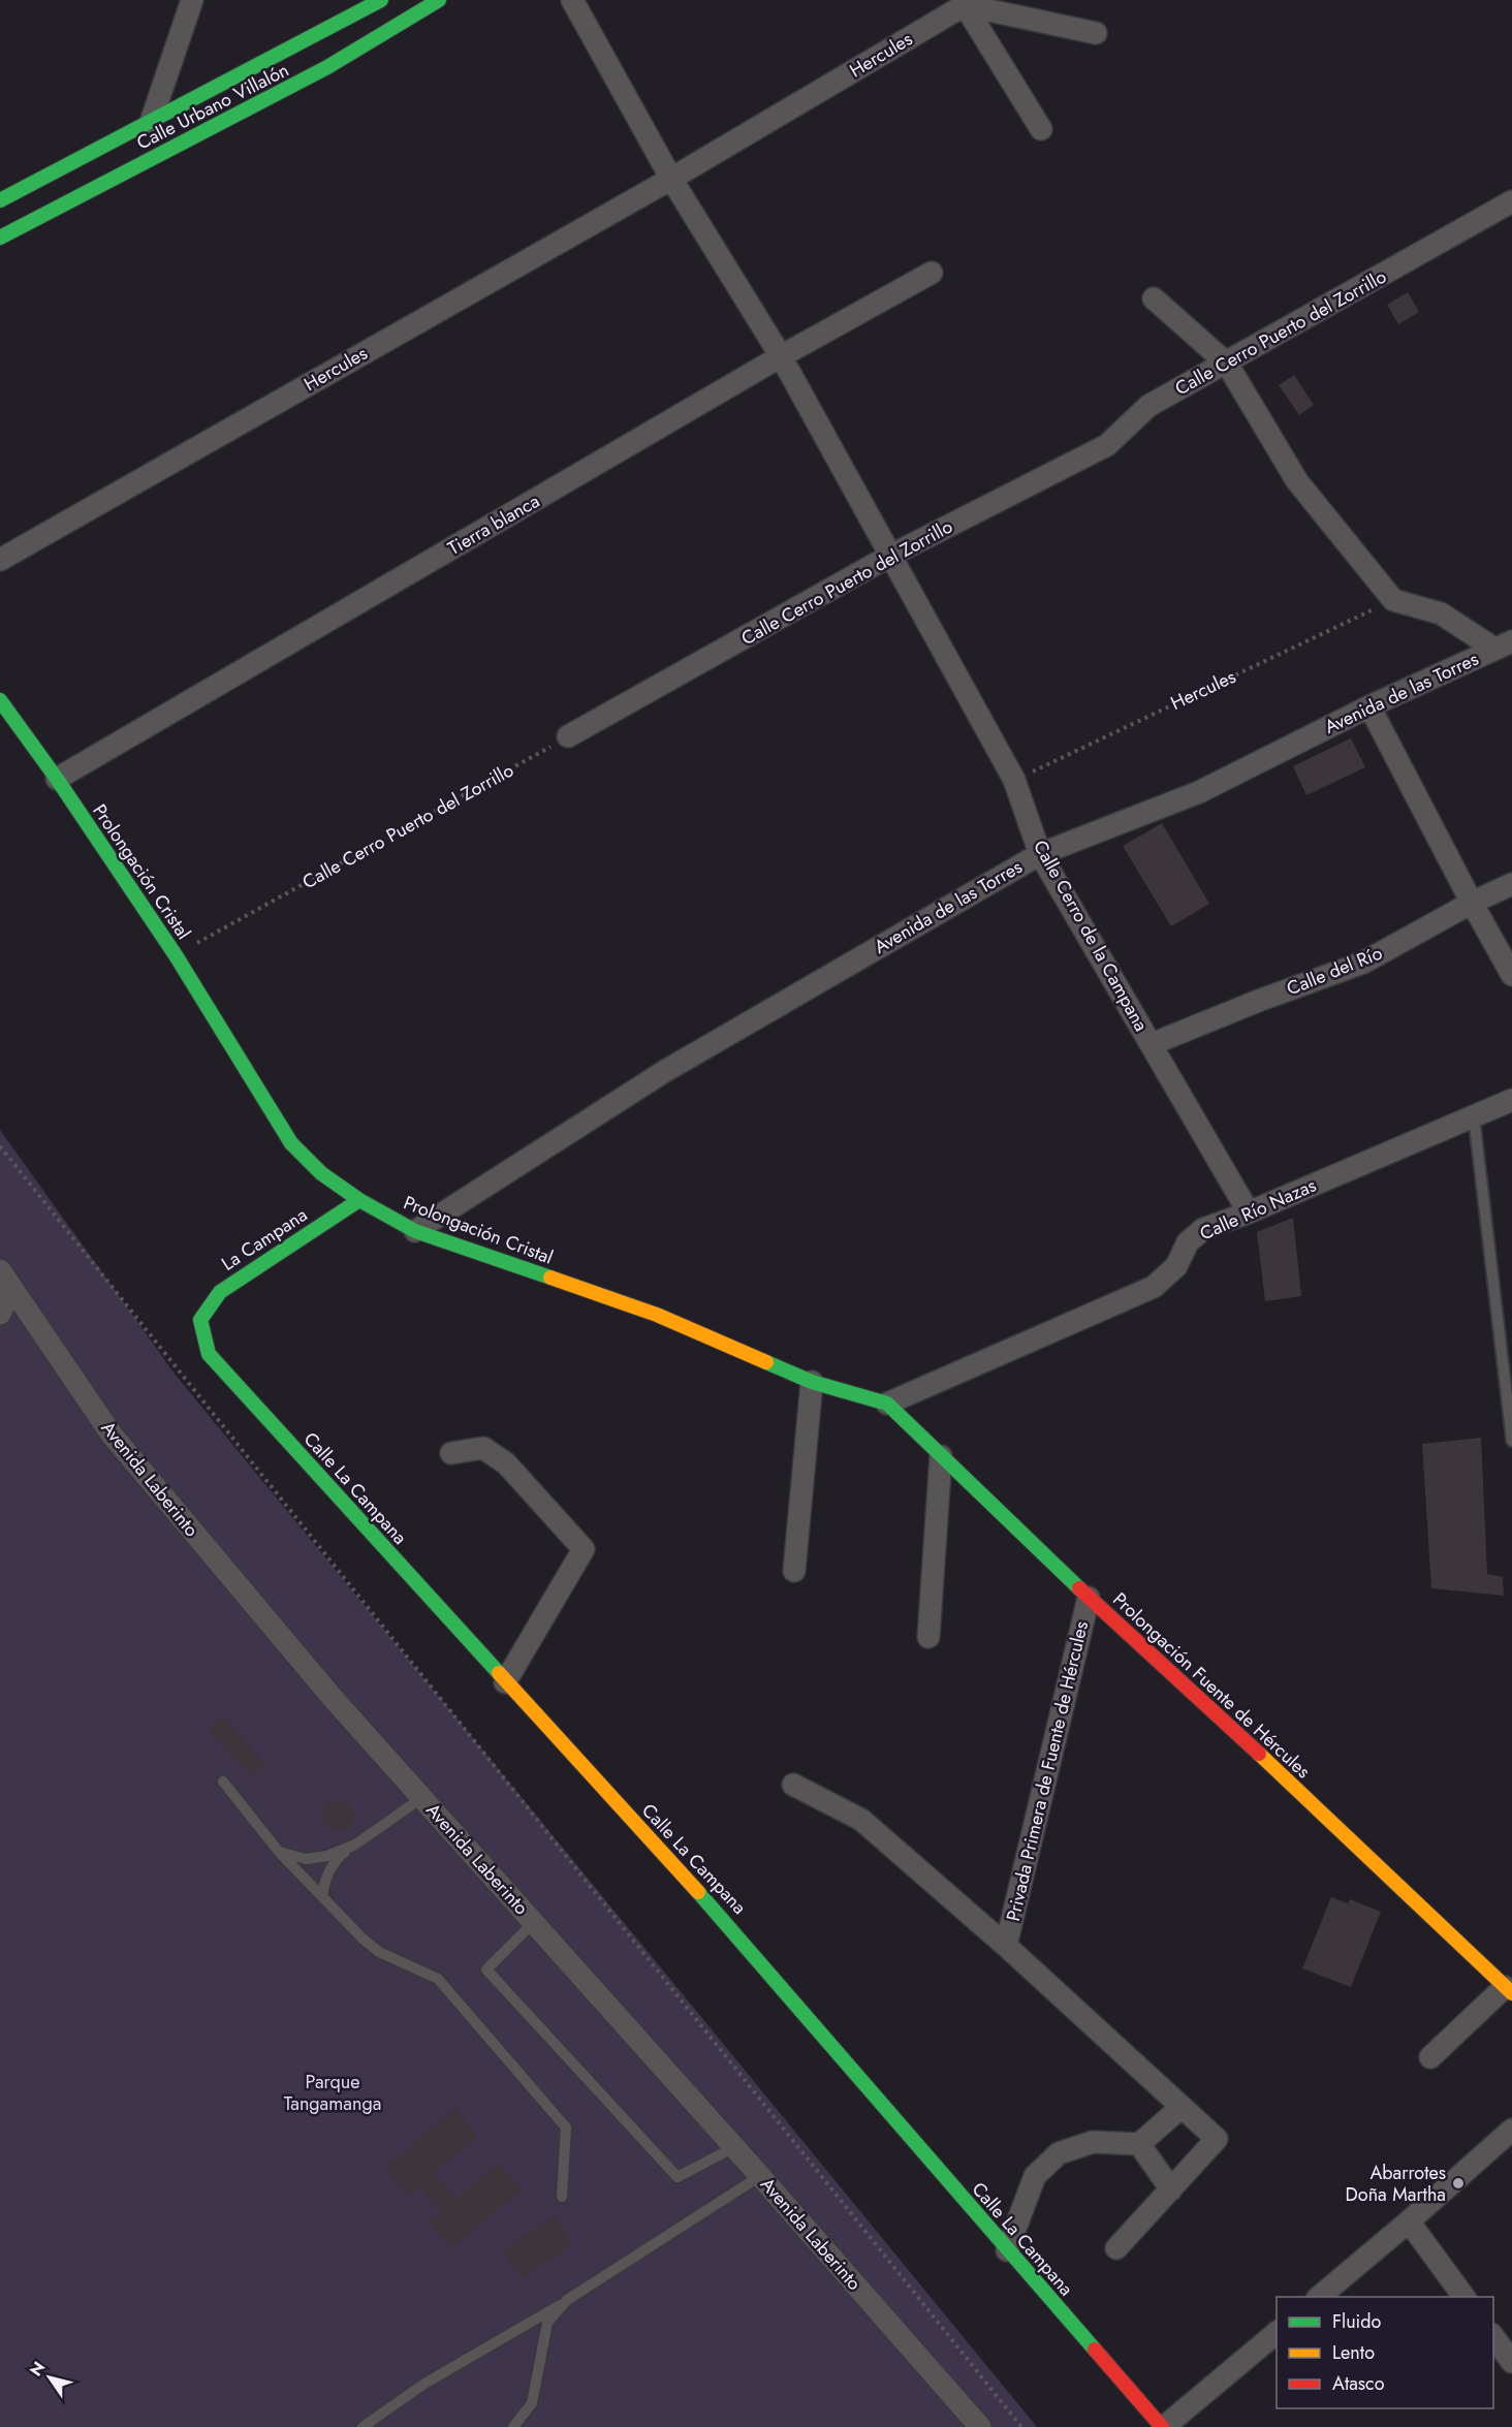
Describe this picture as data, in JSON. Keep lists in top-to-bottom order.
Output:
{
  "streets": {
    "street": [
      "Hercules",
      "Calle Urbano Villalón",
      "Calle Cerro Puerto del Zorrillo",
      "Tierra blanca",
      "Avenida de las Torres",
      "Prolongación Cristal",
      "Calle Cerro de la Campana",
      "Calle del Río",
      "Calle Río Nazas",
      "La Campana",
      "Avenida Laberinto",
      "Calle La Campana",
      "Prolongación Fuente de Hércules",
      "Privada Primera de Fuente de Hércules"
    ]
  },
  "crossings": [
    ["Hercules", "Calle Cerro de la Campana"],
    ["Calle Cerro Puerto del Zorrillo", "Prolongación Cristal"],
    ["Calle Cerro Puerto del Zorrillo", "Calle Cerro de la Campana"],
    ["Tierra blanca", "Prolongación Cristal"],
    ["Avenida de las Torres", "Prolongación Cristal"],
    ["Avenida de las Torres", "Calle Cerro de la Campana"],
    ["Prolongación Cristal", "Calle Río Nazas"],
    ["Prolongación Cristal", "La Campana"],
    ["Prolongación Cristal", "Prolongación Fuente de Hércules"],
    ["Calle Cerro de la Campana", "Calle del Río"],
    ["Calle Cerro de la Campana", "Calle Río Nazas"],
    ["Calle Río Nazas", "Prolongación Fuente de Hércules"],
    ["La Campana", "Calle La Campana"],
    ["Prolongación Fuente de Hércules", "Privada Primera de Fuente de Hércules"]
  ],
  "parks": ["Parque Tangamanga"],
  "places": ["Abarrotes Doña Martha"],
  "legend": ["Fluido", "Lento", "Atasco"],
  "north": "top left"
}
